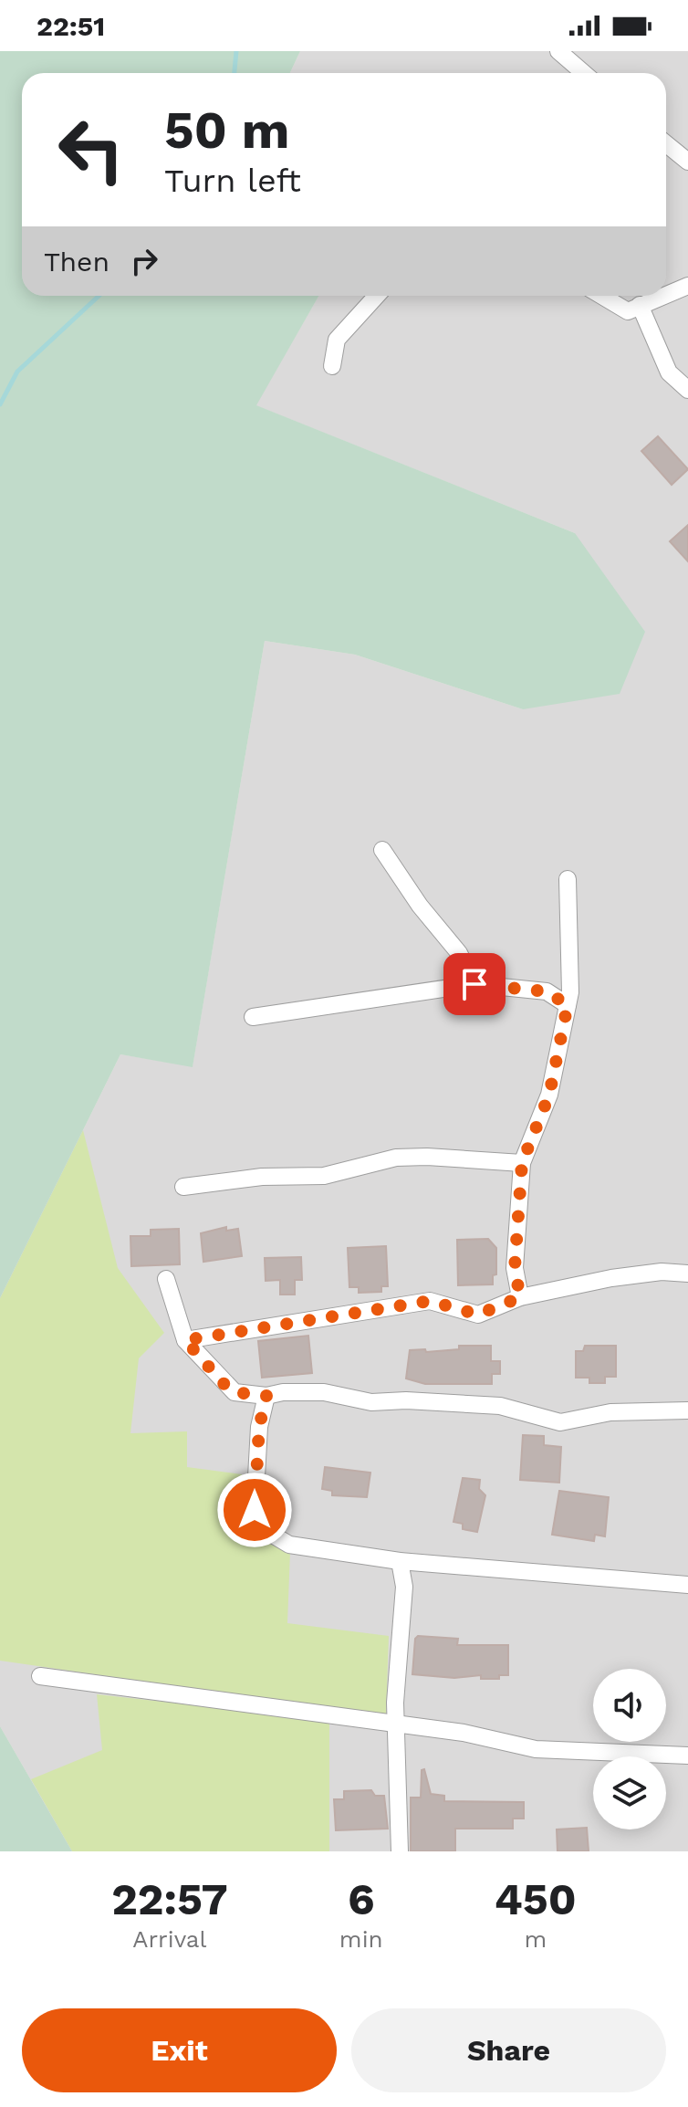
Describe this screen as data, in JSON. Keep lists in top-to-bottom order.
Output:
{
  "page": {
    "status": "22:51",
    "turn": ["50 m", "Turn left"],
    "then": "Then",
    "eta": [
      "22:57",
      "Arrival",
      "6",
      "min",
      "450",
      "m"
    ],
    "buttons": ["Exit", "Share"]
  }
}
